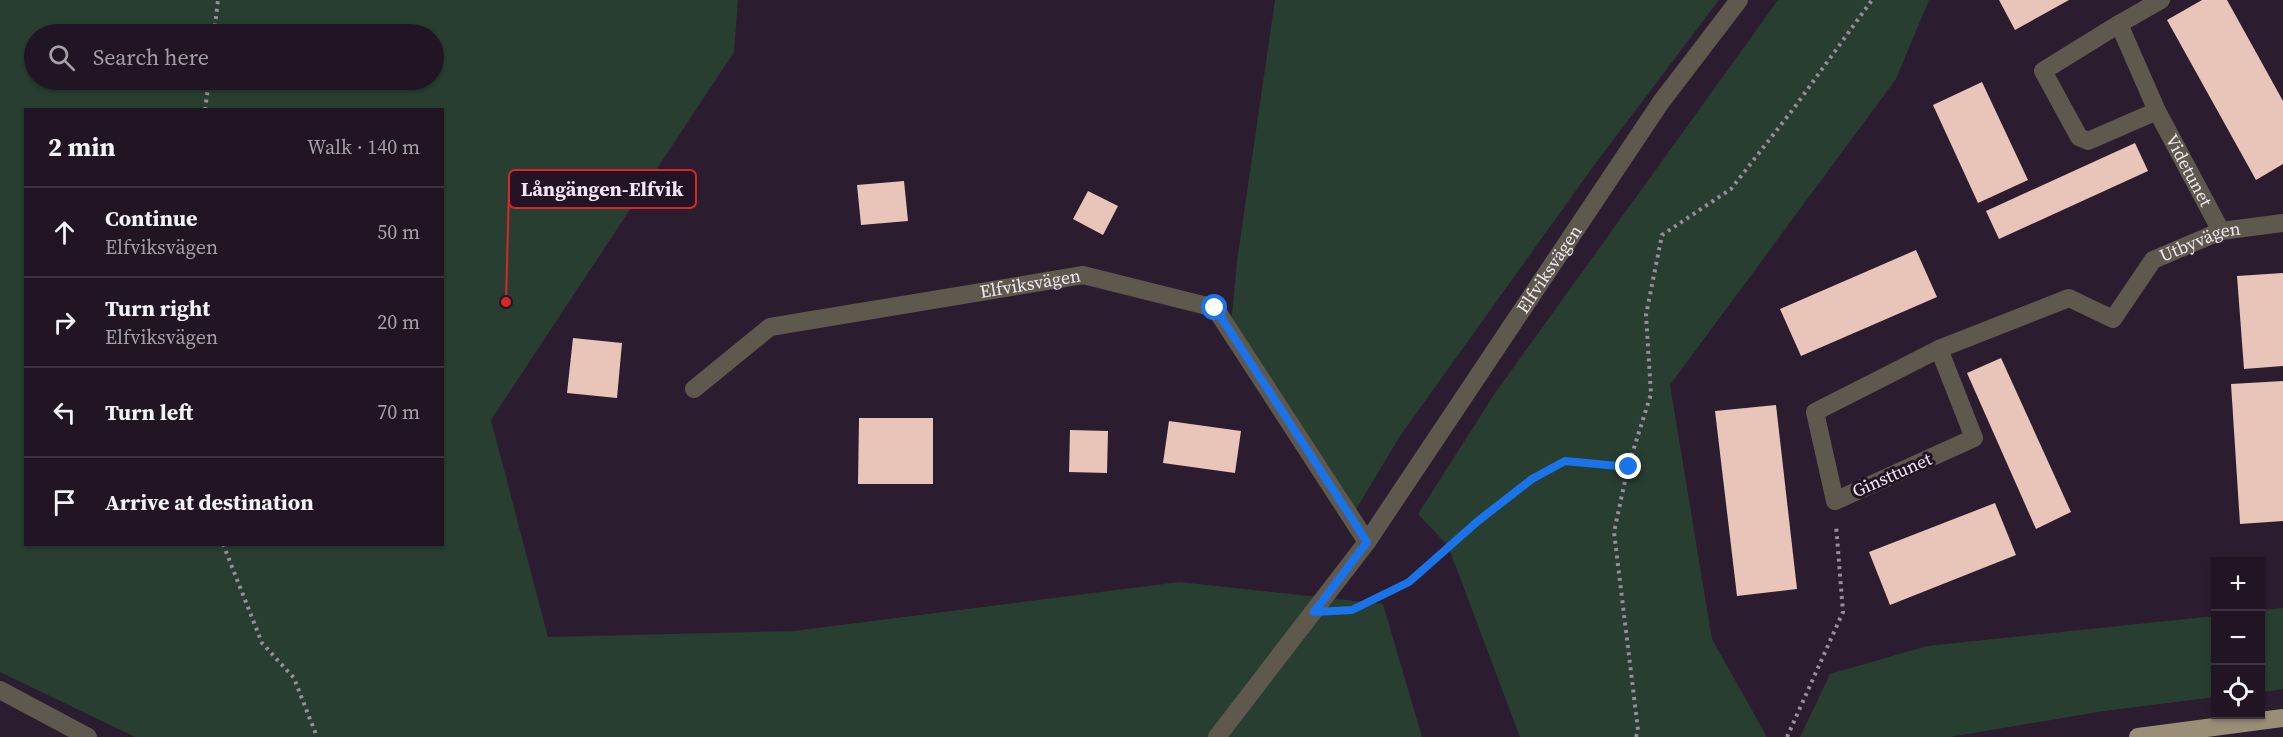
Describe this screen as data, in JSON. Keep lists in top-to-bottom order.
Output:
{
  "streets": {
    "street": [
      "Videtunet",
      "Utbyvägen",
      "Elfviksvägen",
      "Ginsttunet"
    ]
  },
  "crossings": [
    ["Videtunet", "Utbyvägen"],
    ["Utbyvägen", "Ginsttunet"]
  ],
  "places": ["Långängen-Elfvik"],
  "page": {
    "search": "Search here",
    "heading": ["2 min", "Walk · 140 m"],
    "list": [
      ["Continue", "Elfviksvägen", "50 m"],
      ["Turn right", "Elfviksvägen", "20 m"],
      ["Turn left", "70 m"],
      "Arrive at destination"
    ],
    "map_buttons": ["+", "−"]
  }
}
